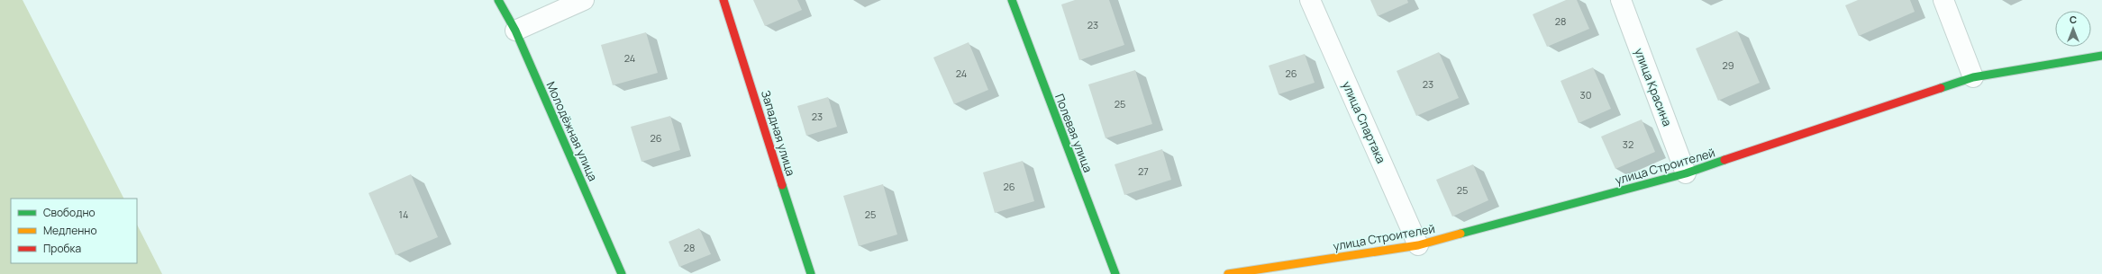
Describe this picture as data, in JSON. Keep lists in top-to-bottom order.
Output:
{
  "streets": {
    "street": [
      "улица Красина",
      "улица Спартака",
      "Молодёжная улица",
      "Западная улица",
      "Полевая улица",
      "улица Строителей"
    ]
  },
  "crossings": [
    ["улица Красина", "улица Строителей"],
    ["улица Спартака", "улица Строителей"]
  ],
  "house_numbers": [
    "28",
    "23",
    "24",
    "29",
    "24",
    "26",
    "23",
    "30",
    "25",
    "23",
    "26",
    "32",
    "27",
    "26",
    "25",
    "14",
    "25",
    "28"
  ],
  "legend": ["Свободно", "Медленно", "Пробка"],
  "north": "top"
}
